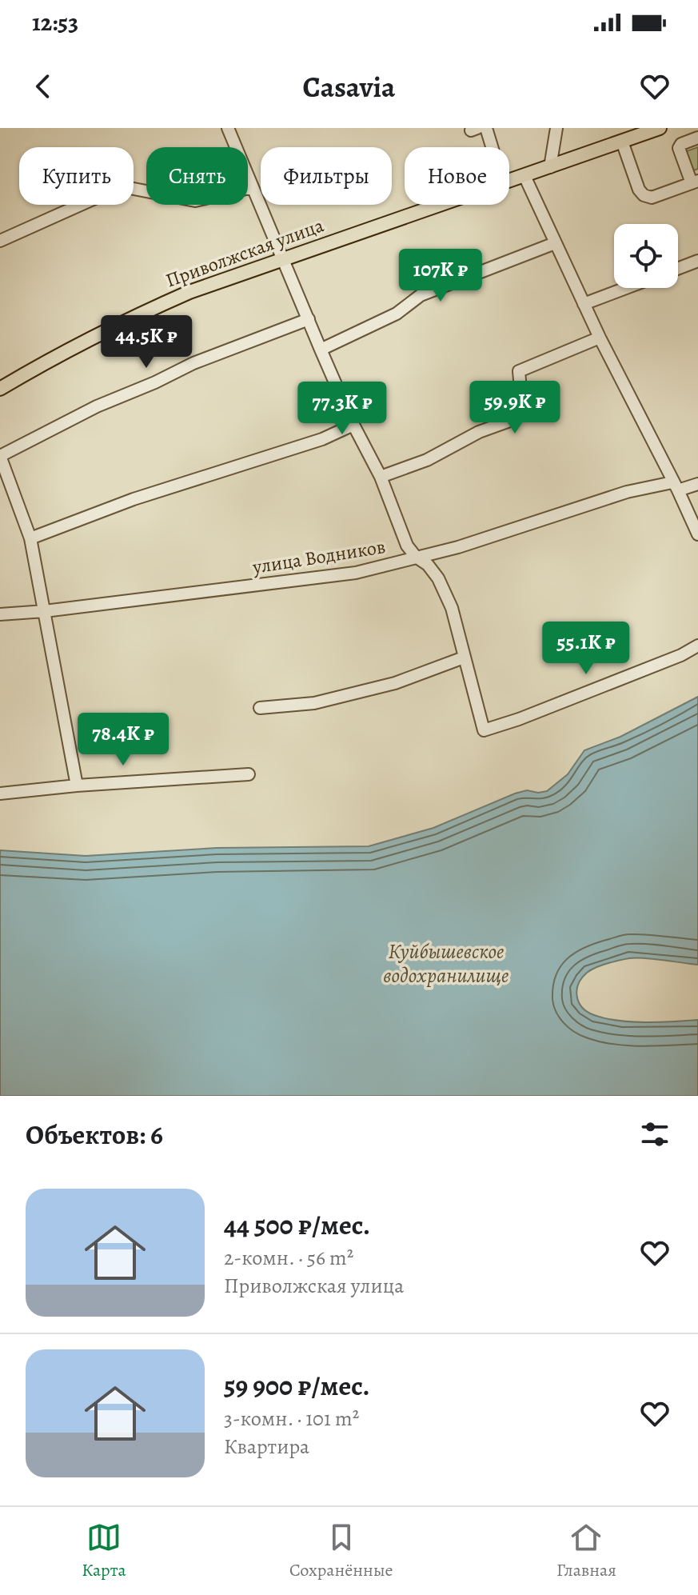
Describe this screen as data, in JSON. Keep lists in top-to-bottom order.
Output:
{
  "streets": {
    "main road": ["Приволжская улица"],
    "street": ["улица Водников"]
  },
  "water": ["Куйбышевское водохранилище"],
  "page": {
    "status": "12:53",
    "header": "Casavia",
    "chip": [
      "Купить",
      "Снять",
      "Фильтры",
      "Новое"
    ],
    "price": [
      "107K ₽",
      "44.5K ₽",
      "59.9K ₽",
      "77.3K ₽",
      "55.1K ₽",
      "78.4K ₽"
    ],
    "heading": "Объектов: 6",
    "list": [
      {
        "name": "44 500 ₽/мес.",
        "note": "2-комн. · 56 m² · Приволжская улица"
      },
      {
        "name": "59 900 ₽/мес.",
        "note": "3-комн. · 101 m² · Квартира"
      }
    ],
    "tabs": ["Карта", "Сохранённые", "Главная"]
  }
}
